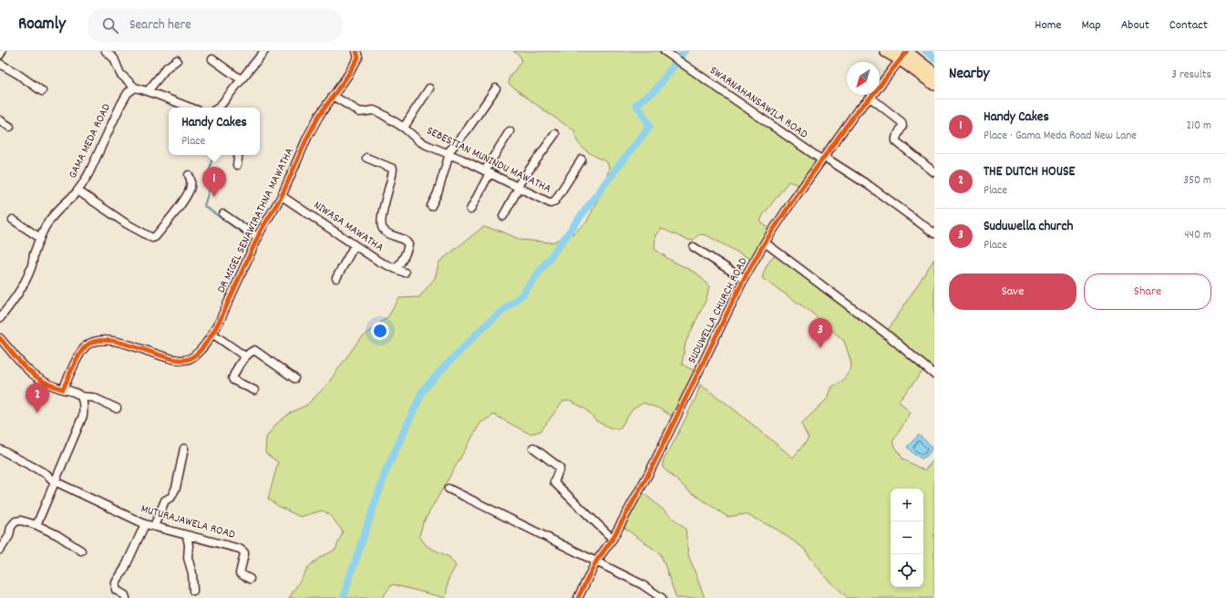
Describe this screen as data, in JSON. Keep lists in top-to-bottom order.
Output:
{
  "streets": {
    "street": [
      "SWARNAHANSAWILA ROAD",
      "GAMA MEDA ROAD",
      "SEBESTIAN MUNINDU MAWATHA",
      "DR MIGEL SENAWIRATHNA MAWATHA",
      "NIWASA MAWATHA",
      "SUDUWELLA CHURCH ROAD",
      "MUTURAJAWELA ROAD"
    ]
  },
  "crossings": [
    ["SWARNAHANSAWILA ROAD", "SUDUWELLA CHURCH ROAD"],
    ["SEBESTIAN MUNINDU MAWATHA", "DR MIGEL SENAWIRATHNA MAWATHA"],
    ["DR MIGEL SENAWIRATHNA MAWATHA", "NIWASA MAWATHA"]
  ],
  "north": "bottom left",
  "page": {
    "header": "Roamly",
    "search": "Search here",
    "nav": [
      "Home",
      "Map",
      "About",
      "Contact"
    ],
    "heading": ["Nearby", "3 results"],
    "list": [
      {
        "mark": "1",
        "name": "Handy Cakes",
        "note": "Place · Gama Meda Road New Lane",
        "value": "210 m"
      },
      {
        "mark": "2",
        "name": "THE DUTCH HOUSE",
        "note": "Place",
        "value": "350 m"
      },
      {
        "mark": "3",
        "name": "Suduwella church",
        "note": "Place",
        "value": "440 m"
      }
    ],
    "popup": ["Handy Cakes", "Place"],
    "pins": ["1", "3", "2"],
    "buttons": ["Save", "Share"],
    "map_buttons": ["+", "−"]
  }
}
